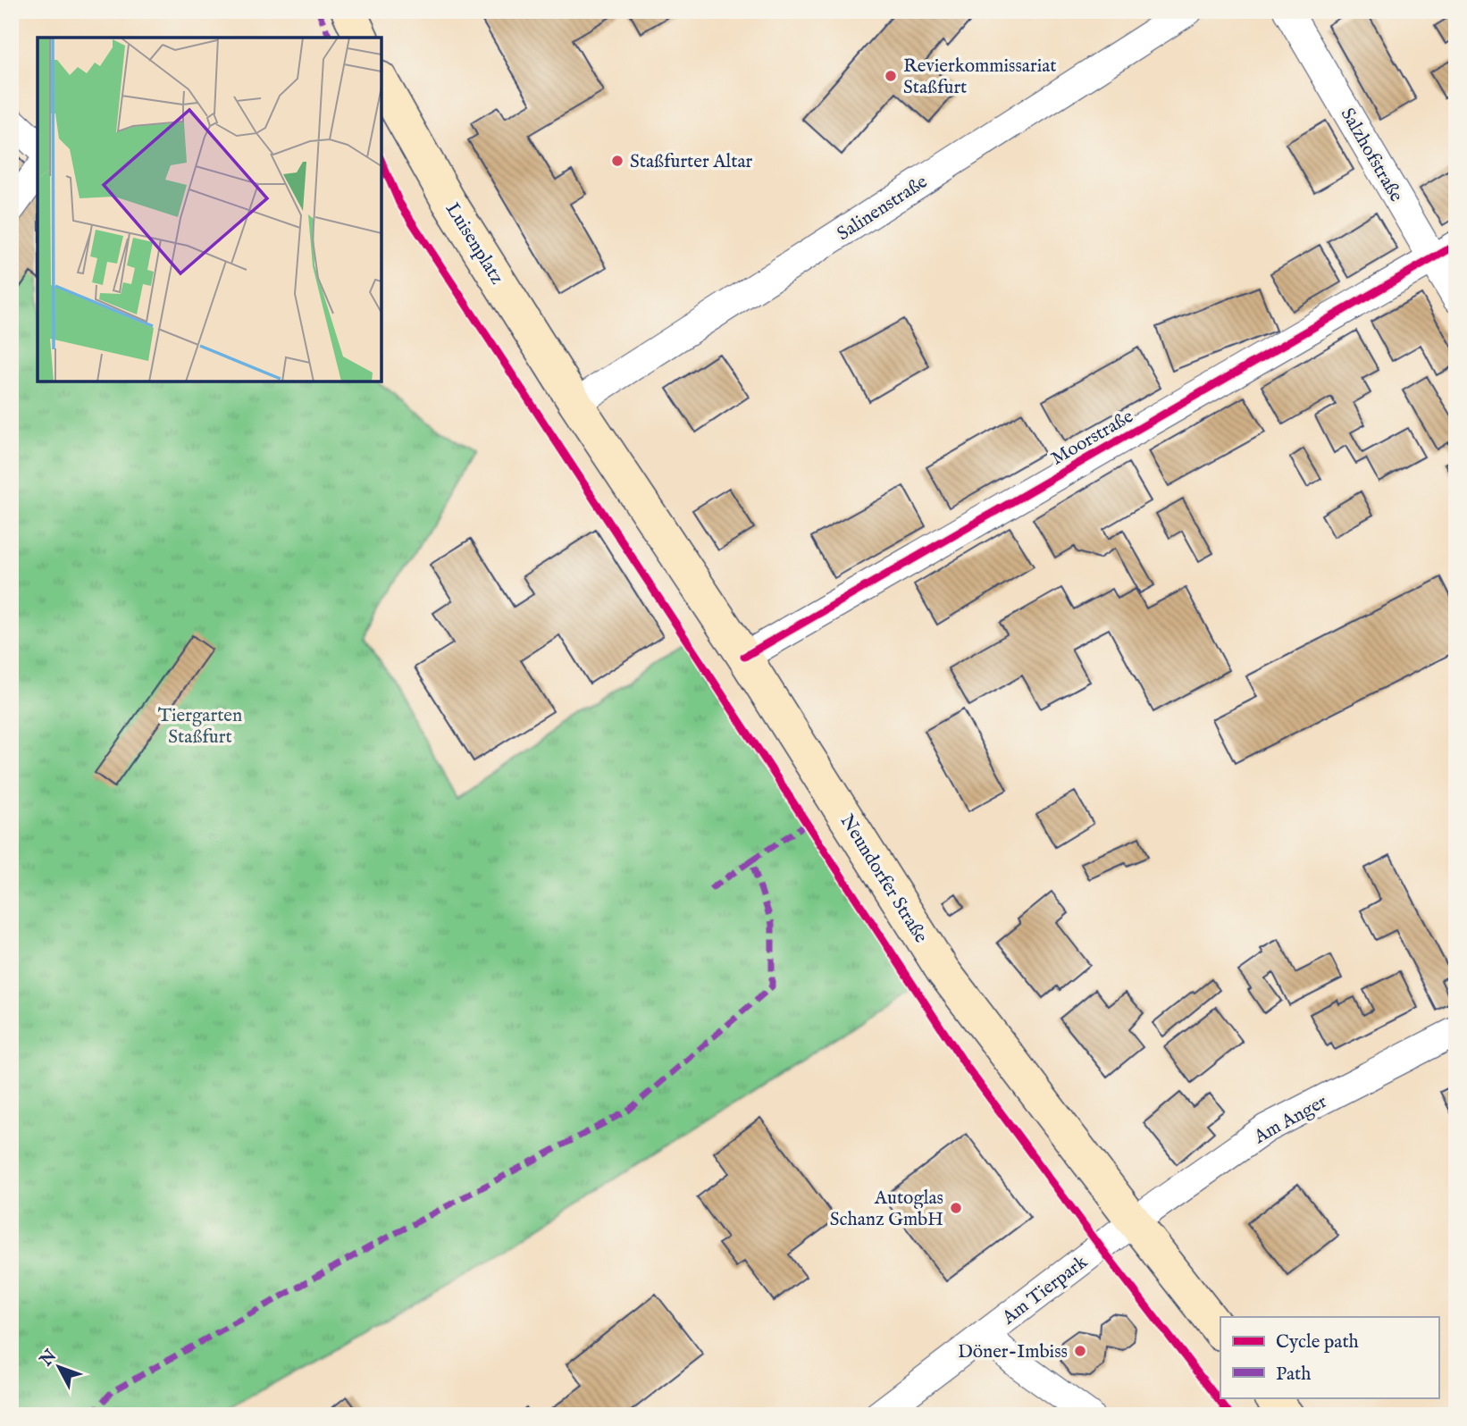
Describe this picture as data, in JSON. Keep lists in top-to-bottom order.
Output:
{
  "streets": {
    "main road": ["Luisenplatz", "Neundorfer Straße"],
    "street": [
      "Salzhofstraße",
      "Salinenstraße",
      "Moorstraße",
      "Am Anger",
      "Am Tierpark"
    ]
  },
  "crossings": [
    ["Salzhofstraße", "Moorstraße"],
    ["Salinenstraße", "Luisenplatz"],
    ["Salinenstraße", "Neundorfer Straße"],
    ["Luisenplatz", "Neundorfer Straße"],
    ["Moorstraße", "Neundorfer Straße"],
    ["Neundorfer Straße", "Am Anger"],
    ["Neundorfer Straße", "Am Tierpark"],
    ["Am Anger", "Am Tierpark"]
  ],
  "parks": ["Tiergarten Staßfurt"],
  "places": [
    "Revierkommissariat Staßfurt",
    "Staßfurter Altar",
    "Autoglas Schanz GmbH",
    "Döner-Imbiss"
  ],
  "legend": ["Cycle path", "Path"],
  "north": "top left"
}
